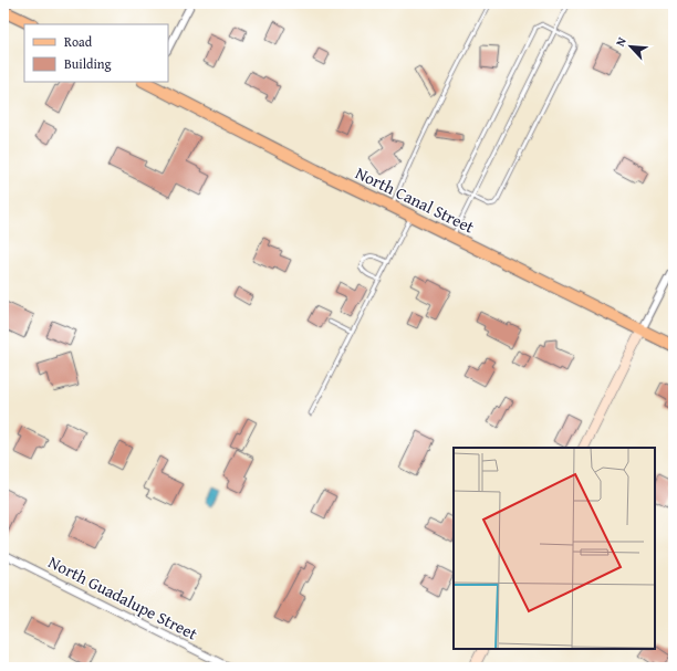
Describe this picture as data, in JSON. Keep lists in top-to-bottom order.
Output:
{
  "streets": {
    "main road": ["North Canal Street"],
    "street": ["North Guadalupe Street"]
  },
  "legend": ["Road", "Building"],
  "north": "top left"
}
